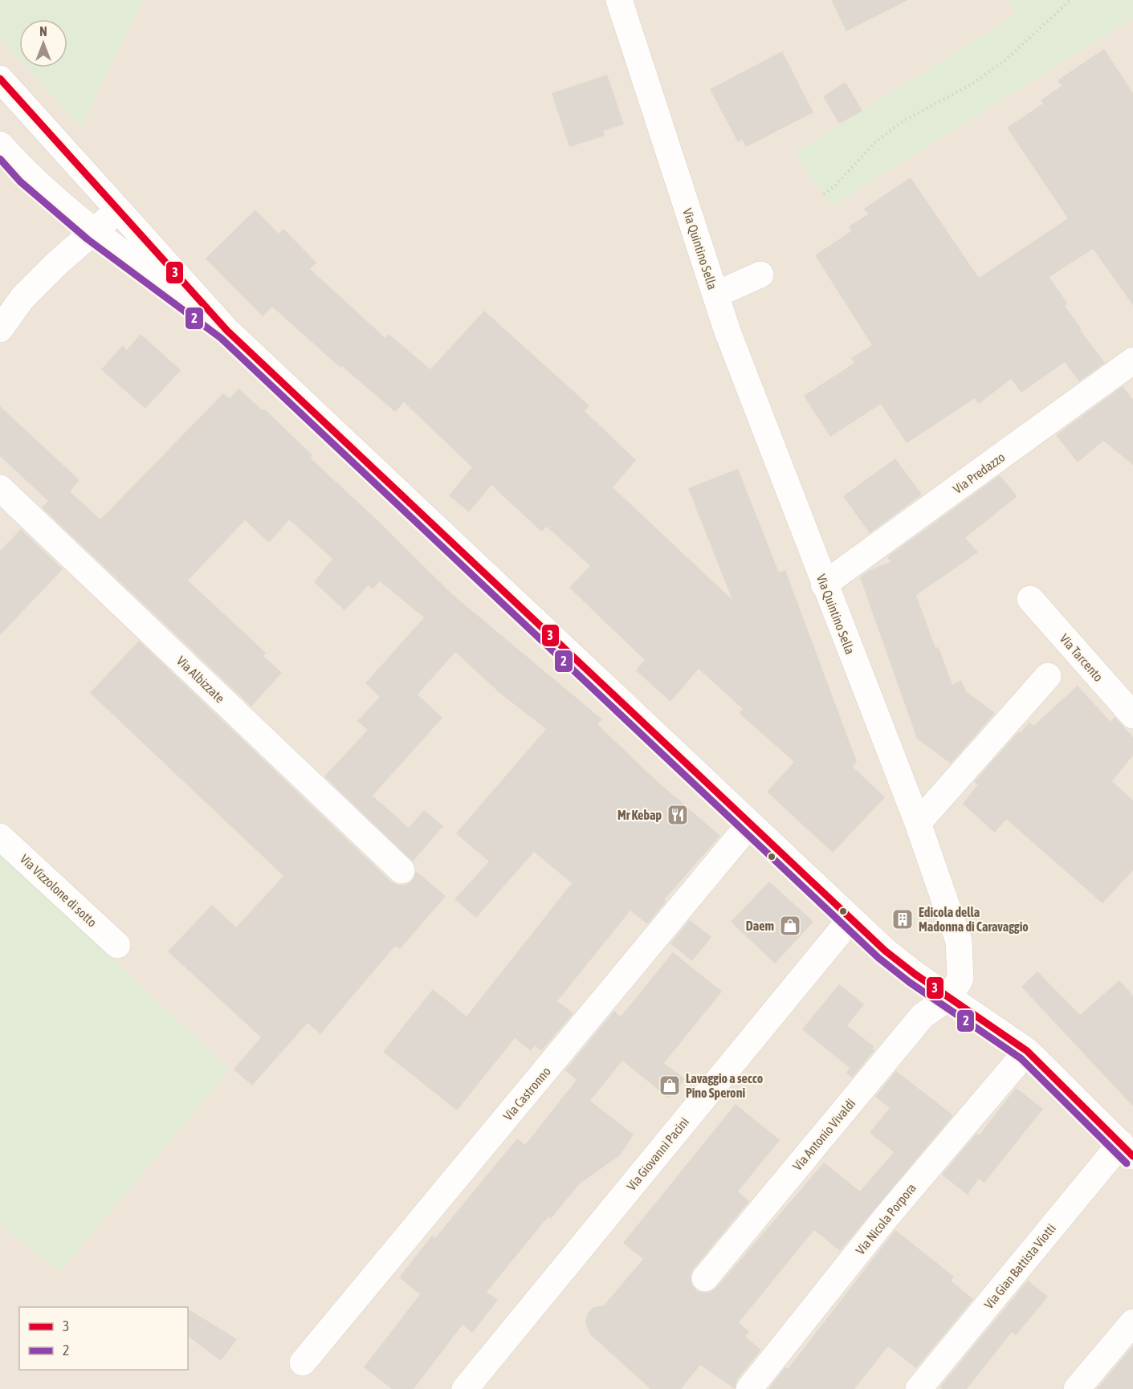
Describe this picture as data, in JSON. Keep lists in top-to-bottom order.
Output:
{
  "streets": {
    "street": [
      "Via Quintino Sella",
      "Via Predazzo",
      "Via Tarcento",
      "Via Albizzate",
      "Via Vizzolone di sotto",
      "Via Castronno",
      "Via Antonio Vivaldi",
      "Via Giovanni Pacini",
      "Via Nicola Porpora",
      "Via Gian Battista Viotti"
    ]
  },
  "crossings": [
    ["Via Quintino Sella", "Via Predazzo"],
    ["Via Quintino Sella", "Via Antonio Vivaldi"]
  ],
  "places": {
    "restaurant": ["Mr Kebap"],
    "building": ["Edicola della Madonna di Caravaggio"],
    "shop": ["Daem", "Lavaggio a secco Pino Speroni"]
  },
  "lines": ["transit line 3", "transit line 2"],
  "legend": ["3", "2"],
  "north": "top"
}
